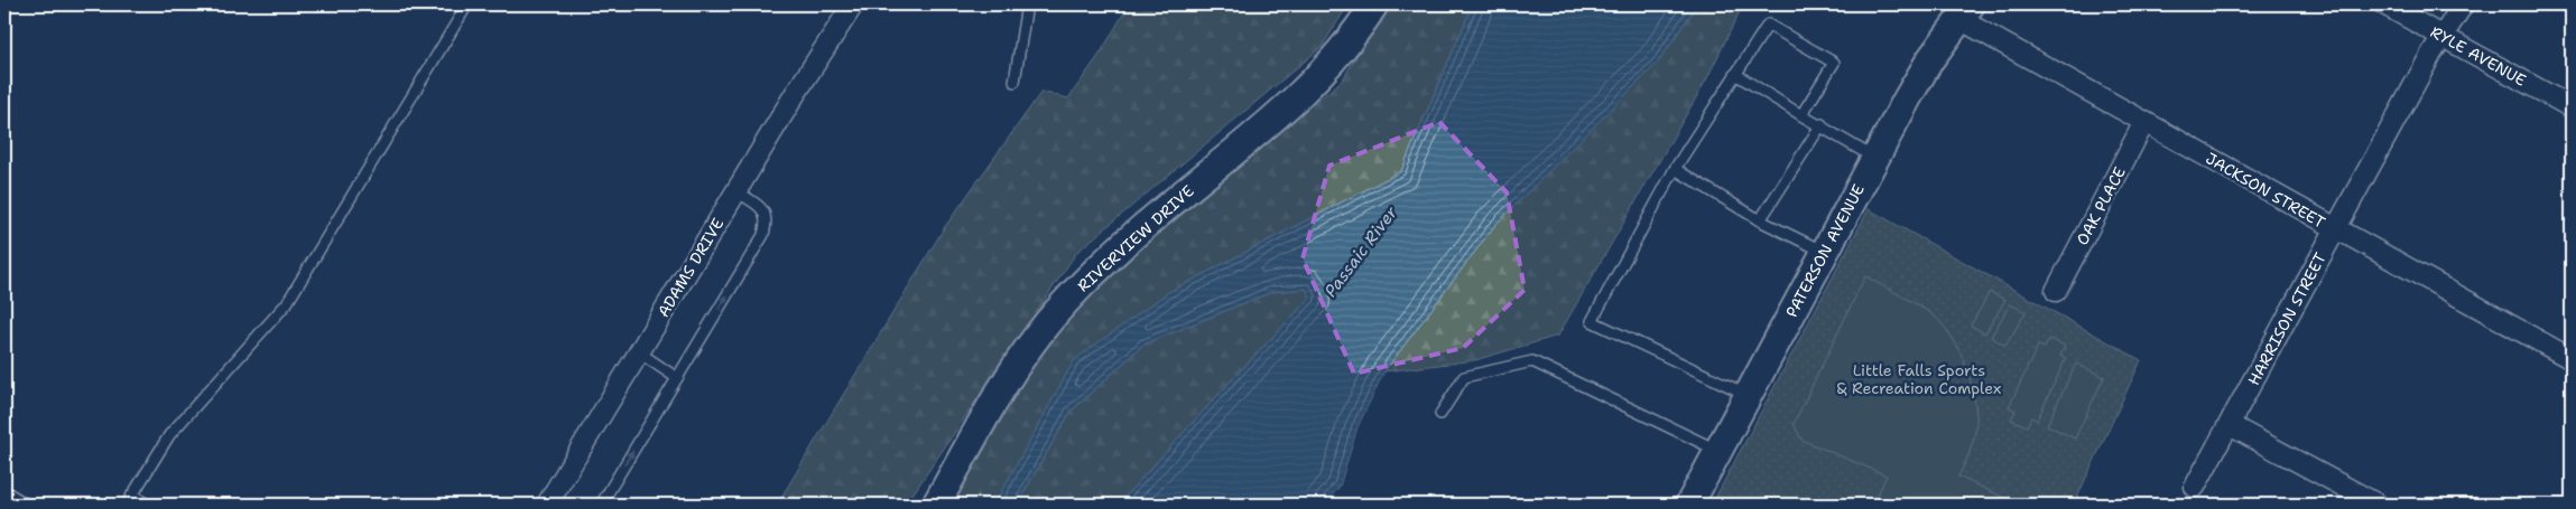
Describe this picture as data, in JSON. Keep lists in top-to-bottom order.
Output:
{
  "streets": {
    "street": [
      "RYLE AVENUE",
      "JACKSON STREET",
      "OAK PLACE",
      "RIVERVIEW DRIVE",
      "PATERSON AVENUE",
      "ADAMS DRIVE",
      "HARRISON STREET"
    ]
  },
  "crossings": [
    ["RYLE AVENUE", "HARRISON STREET"],
    ["JACKSON STREET", "OAK PLACE"],
    ["JACKSON STREET", "PATERSON AVENUE"],
    ["JACKSON STREET", "HARRISON STREET"]
  ],
  "water": ["Passaic River"],
  "parks": ["Little Falls Sports & Recreation Complex"]
}
